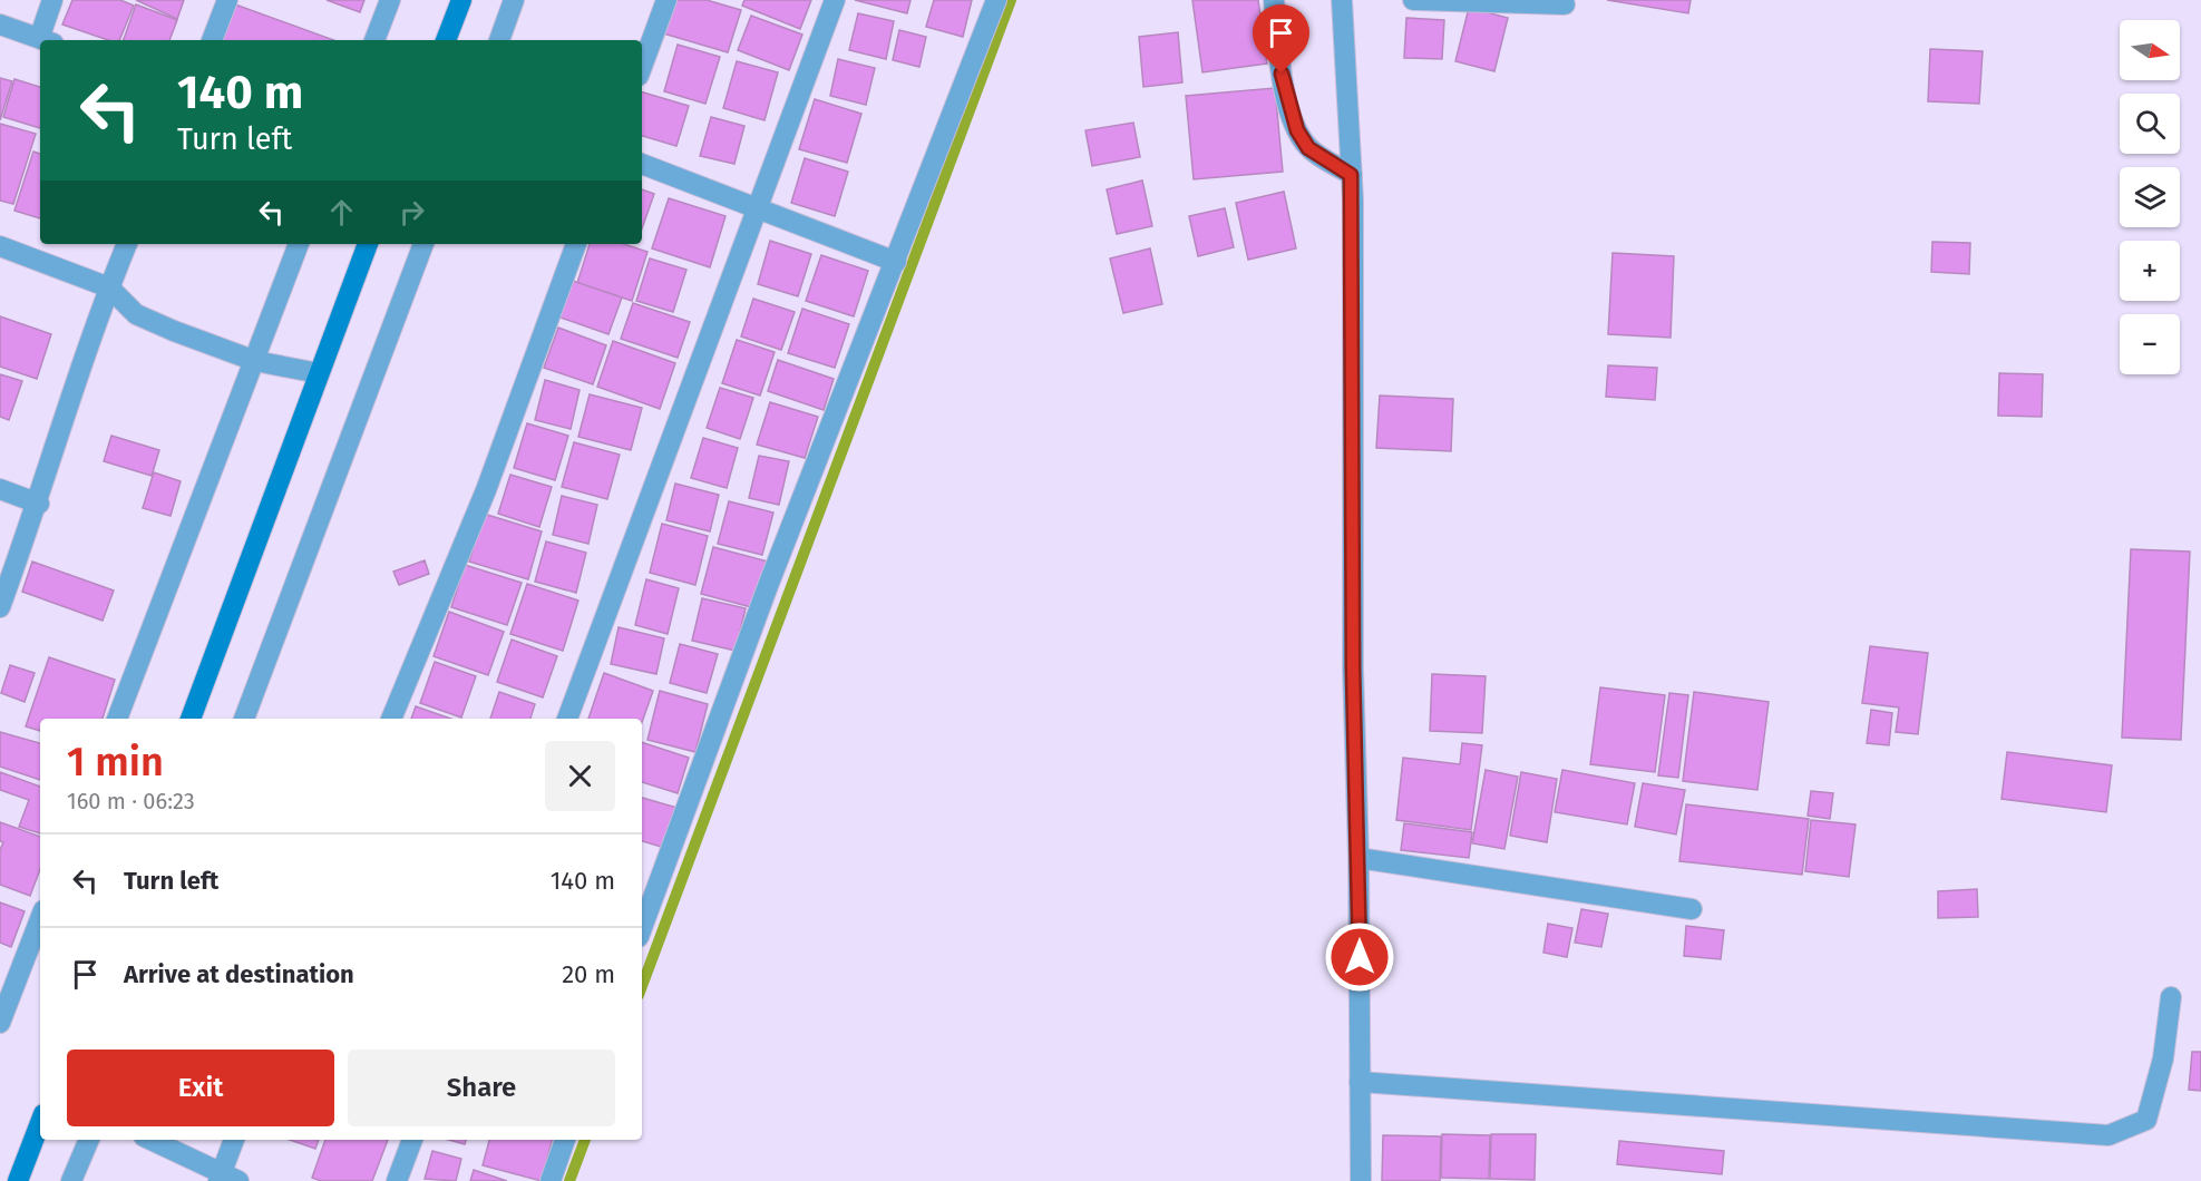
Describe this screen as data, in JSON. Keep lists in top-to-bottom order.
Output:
{
  "north": "right",
  "page": {
    "map_buttons": ["+", "−"],
    "turn": ["140 m", "Turn left"],
    "heading": ["1 min", "160 m · 06:23"],
    "list": [
      {
        "name": "Turn left",
        "value": "140 m"
      },
      {
        "name": "Arrive at destination",
        "value": "20 m"
      }
    ],
    "buttons": ["Exit", "Share"]
  }
}
